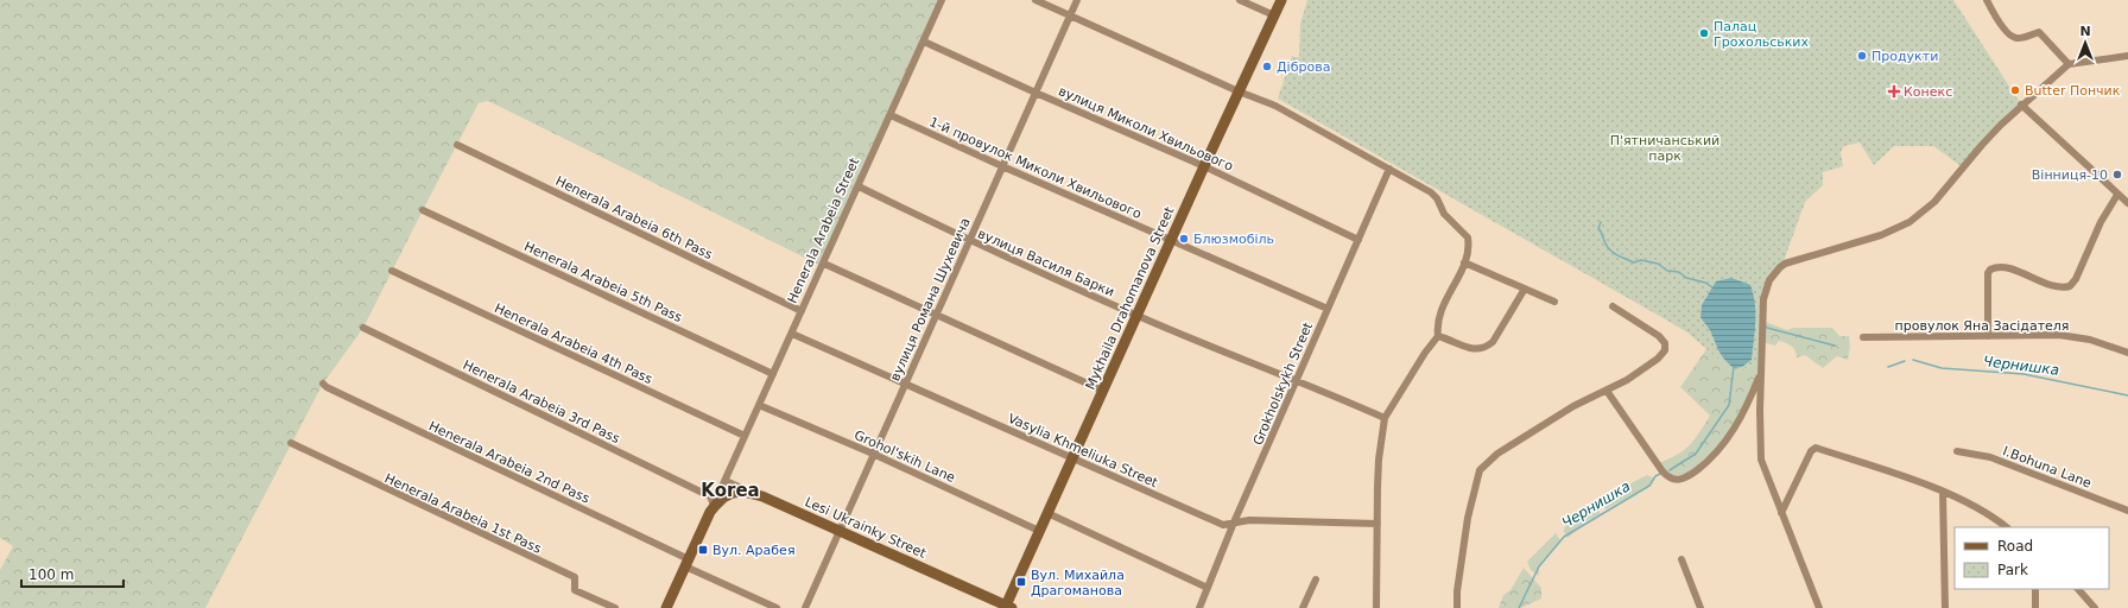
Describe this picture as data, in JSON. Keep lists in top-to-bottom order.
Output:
{
  "streets": {
    "street": [
      "вулиця Миколи Хвильового",
      "1-й провулок Миколи Хвильового",
      "Henerala Arabeia 6th Pass",
      "Henerala Arabeia Street",
      "вулиця Василя Барки",
      "Henerala Arabeia 5th Pass",
      "Mykhaila Drahomanova Street",
      "вулиця Романа Шухевича",
      "провулок Яна Засідателя",
      "Henerala Arabeia 4th Pass",
      "Grokholskykh Street",
      "Henerala Arabeia 3rd Pass",
      "Vasylia Khmeliuka Street",
      "Grohol'skih Lane",
      "Henerala Arabeia 2nd Pass",
      "I.Bohuna Lane",
      "Henerala Arabeia 1st Pass",
      "Lesi Ukrainky Street"
    ]
  },
  "crossings": [
    ["вулиця Миколи Хвильового", "Henerala Arabeia Street"],
    ["вулиця Миколи Хвильового", "Mykhaila Drahomanova Street"],
    ["вулиця Миколи Хвильового", "вулиця Романа Шухевича"],
    ["вулиця Миколи Хвильового", "Grokholskykh Street"],
    ["1-й провулок Миколи Хвильового", "Henerala Arabeia Street"],
    ["1-й провулок Миколи Хвильового", "Mykhaila Drahomanova Street"],
    ["1-й провулок Миколи Хвильового", "вулиця Романа Шухевича"],
    ["1-й провулок Миколи Хвильового", "Grokholskykh Street"],
    ["Henerala Arabeia 6th Pass", "Henerala Arabeia Street"],
    ["Henerala Arabeia Street", "вулиця Василя Барки"],
    ["Henerala Arabeia Street", "Henerala Arabeia 5th Pass"],
    ["Henerala Arabeia Street", "Henerala Arabeia 4th Pass"],
    ["Henerala Arabeia Street", "Henerala Arabeia 3rd Pass"],
    ["Henerala Arabeia Street", "Vasylia Khmeliuka Street"],
    ["Henerala Arabeia Street", "Grohol'skih Lane"],
    ["Henerala Arabeia Street", "Lesi Ukrainky Street"],
    ["вулиця Василя Барки", "Mykhaila Drahomanova Street"],
    ["вулиця Василя Барки", "вулиця Романа Шухевича"],
    ["вулиця Василя Барки", "Grokholskykh Street"],
    ["Mykhaila Drahomanova Street", "Vasylia Khmeliuka Street"],
    ["Mykhaila Drahomanova Street", "Grohol'skih Lane"],
    ["Mykhaila Drahomanova Street", "Lesi Ukrainky Street"],
    ["вулиця Романа Шухевича", "Vasylia Khmeliuka Street"],
    ["вулиця Романа Шухевича", "Grohol'skih Lane"],
    ["вулиця Романа Шухевича", "Lesi Ukrainky Street"],
    ["Grokholskykh Street", "Vasylia Khmeliuka Street"],
    ["Henerala Arabeia 3rd Pass", "Lesi Ukrainky Street"]
  ],
  "districts": ["Korea"],
  "water": ["Чернишка"],
  "parks": ["П'ятничанський парк"],
  "places": {
    "other": [
      "Палац Грохольських",
      "Продукти",
      "Діброва",
      "Butter Пончик",
      "Вінниця-10",
      "Блюзмобіль"
    ],
    "health": ["Конекс"],
    "transit": ["Вул. Арабея", "Вул. Михайла Драгоманова"]
  },
  "legend": ["Road", "Park"],
  "scale_bar": "100 m",
  "north": "top"
}
